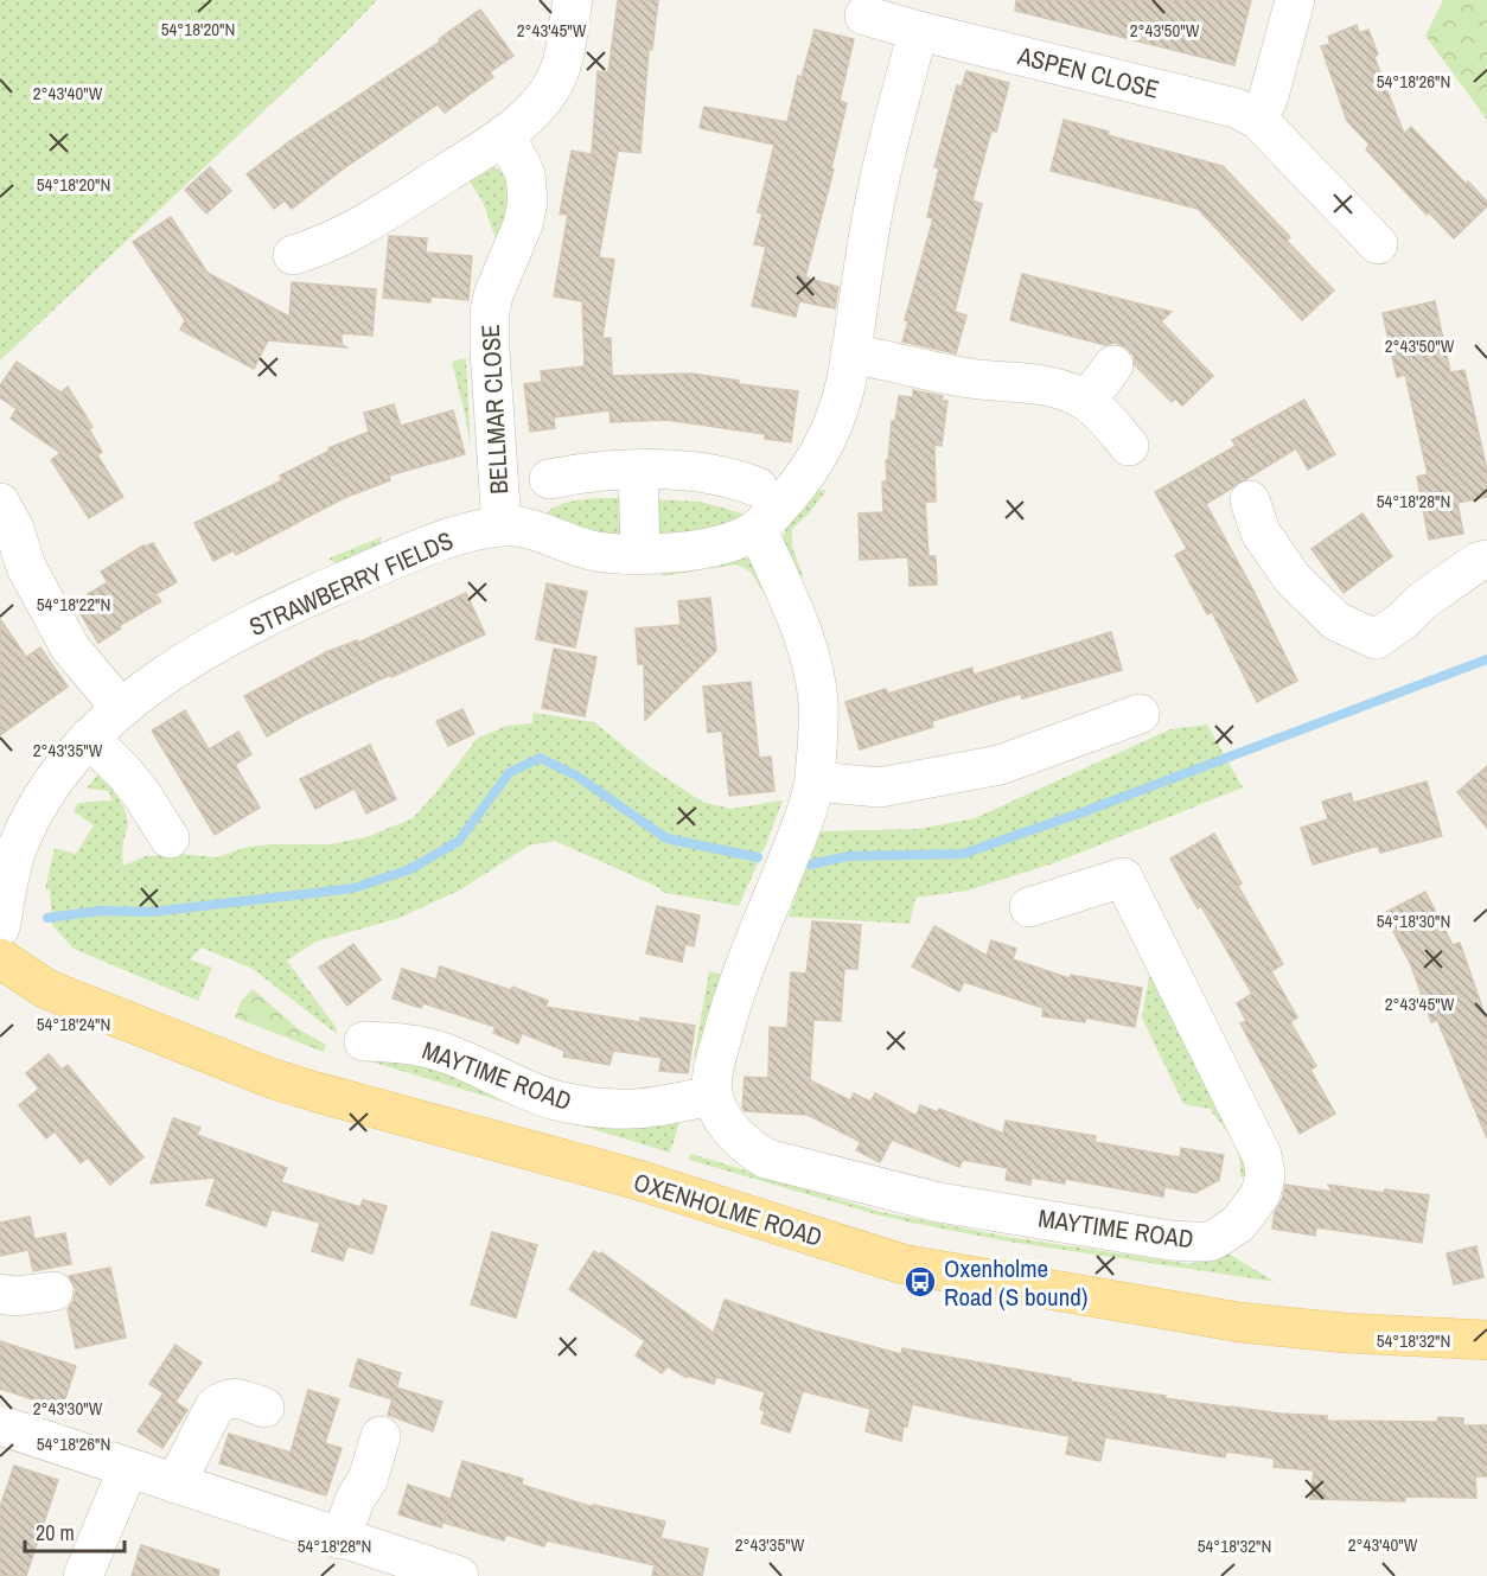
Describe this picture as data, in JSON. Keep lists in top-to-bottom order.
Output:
{
  "streets": {
    "main road": ["OXENHOLME ROAD"],
    "street": [
      "ASPEN CLOSE",
      "BELLMAR CLOSE",
      "STRAWBERRY FIELDS",
      "MAYTIME ROAD"
    ]
  },
  "crossings": [
    ["BELLMAR CLOSE", "STRAWBERRY FIELDS"]
  ],
  "places": {
    "bus stop": ["Oxenholme Road (S bound)"]
  },
  "scale_bar": "20 m",
  "coordinates": [
    "54°18'20\"N",
    "2°43'45\"W",
    "2°43'50\"W",
    "54°18'26\"N",
    "2°43'40\"W",
    "54°18'28\"N",
    "54°18'22\"N",
    "2°43'35\"W",
    "54°18'30\"N",
    "54°18'24\"N",
    "54°18'32\"N",
    "2°43'30\"W"
  ]
}
